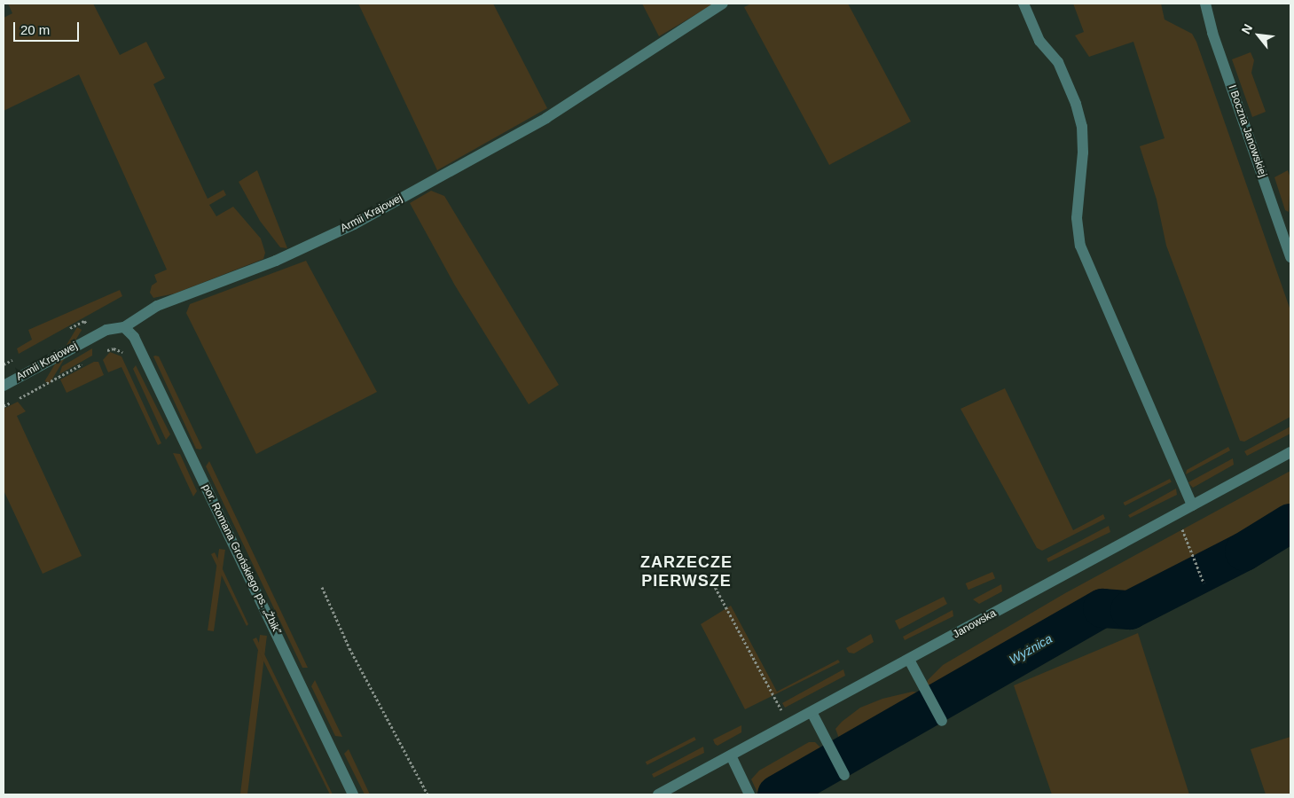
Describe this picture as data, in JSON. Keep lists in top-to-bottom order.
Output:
{
  "streets": {
    "street": [
      "I Boczna Janowskiej",
      "Armii Krajowej",
      "por. Romana Grońskiego ps. „Żbik”",
      "Janowska"
    ]
  },
  "crossings": [
    ["Armii Krajowej", "por. Romana Grońskiego ps. „Żbik”"]
  ],
  "districts": ["ZARZECZE PIERWSZE"],
  "water": ["Wyżnica"],
  "scale_bar": "20 m",
  "north": "top left"
}
